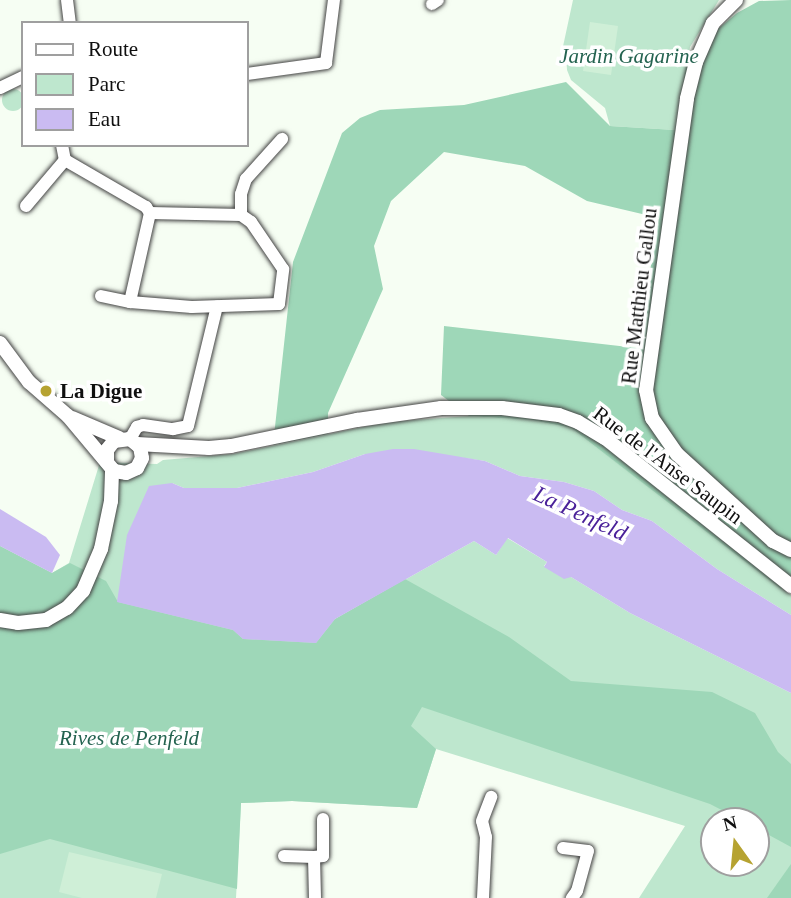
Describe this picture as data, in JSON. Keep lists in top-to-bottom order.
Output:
{
  "streets": {
    "street": ["Rue Matthieu Gallou", "Rue de l'Anse Saupin"]
  },
  "water": ["La Penfeld"],
  "parks": ["Jardin Gagarine", "Rives de Penfeld"],
  "places": ["La Digue"],
  "legend": ["Route", "Parc", "Eau"],
  "north": "top"
}
